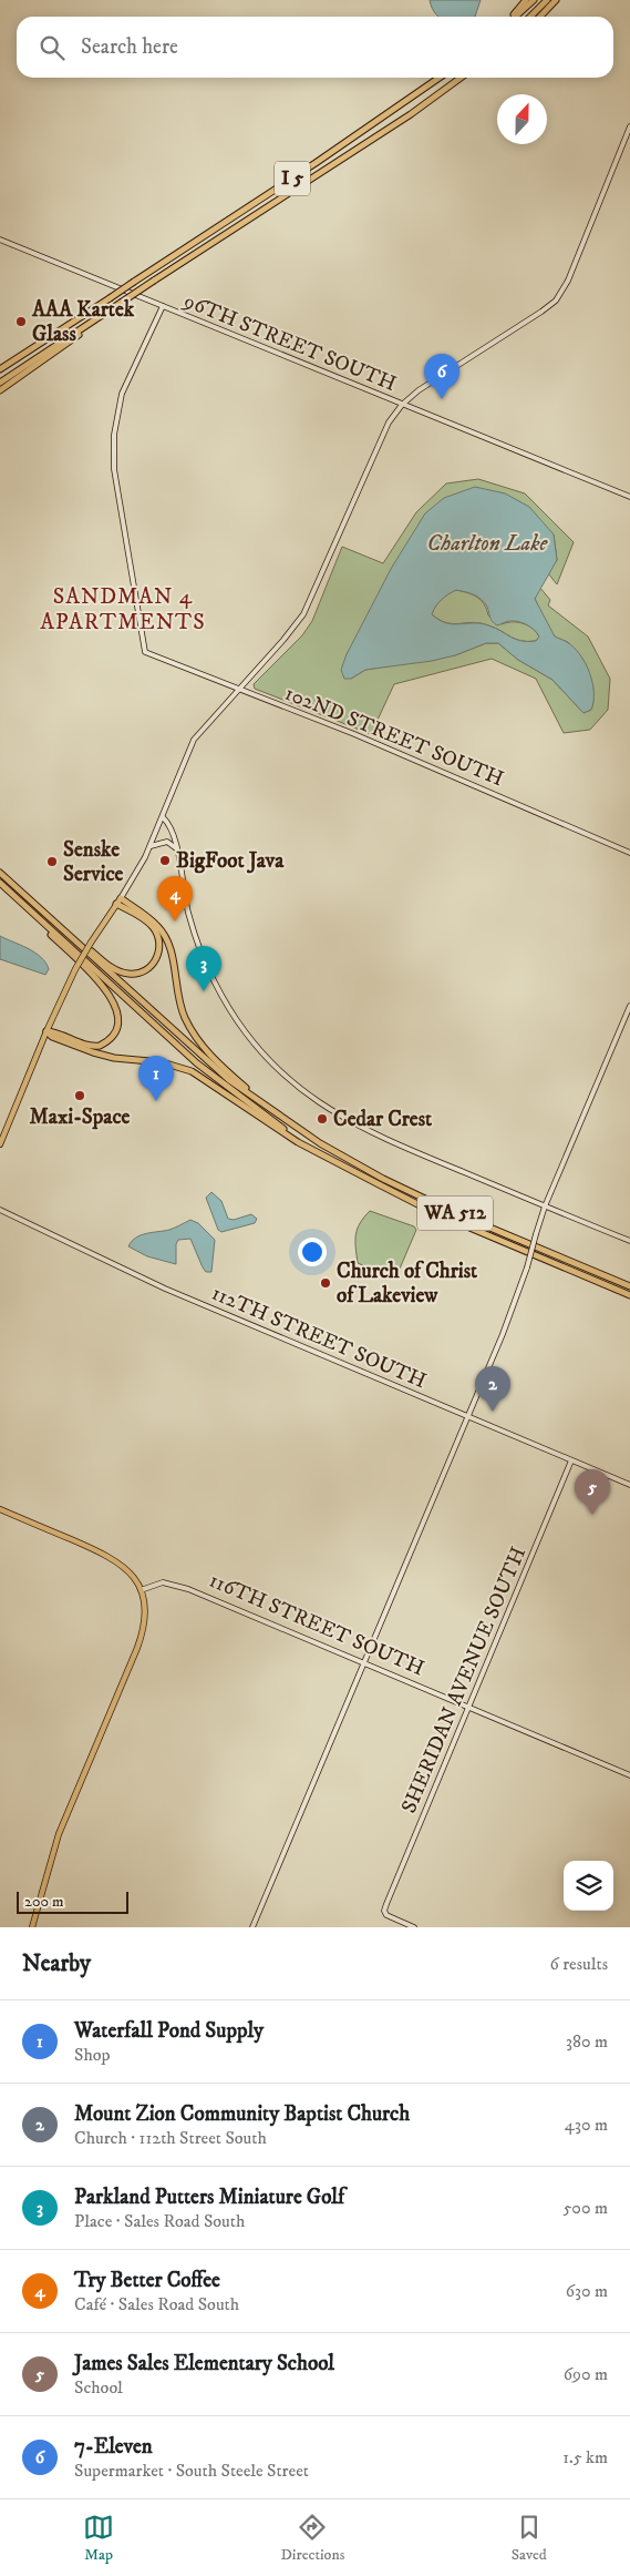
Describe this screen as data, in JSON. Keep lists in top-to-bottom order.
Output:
{
  "streets": {
    "highway": ["I 5", "WA 512"],
    "street": [
      "96TH STREET SOUTH",
      "102ND STREET SOUTH",
      "112TH STREET SOUTH",
      "116TH STREET SOUTH",
      "SHERIDAN AVENUE SOUTH"
    ]
  },
  "crossings": [
    ["96TH STREET SOUTH", "102ND STREET SOUTH"],
    ["112TH STREET SOUTH", "SHERIDAN AVENUE SOUTH"],
    ["116TH STREET SOUTH", "SHERIDAN AVENUE SOUTH"]
  ],
  "districts": ["SANDMAN 4 APARTMENTS"],
  "water": ["Charlton Lake"],
  "places": [
    "AAA Kartek Glass",
    "BigFoot Java",
    "Senske Service",
    "Maxi-Space",
    "Cedar Crest",
    "Church of Christ of Lakeview"
  ],
  "scale_bar": "200 m",
  "north": "top",
  "page": {
    "search": "Search here",
    "pins": [
      "6",
      "4",
      "3",
      "1",
      "2",
      "5"
    ],
    "scale": "200 m",
    "heading": ["Nearby", "6 results"],
    "list": [
      {
        "mark": "1",
        "name": "Waterfall Pond Supply",
        "note": "Shop",
        "value": "380 m"
      },
      {
        "mark": "2",
        "name": "Mount Zion Community Baptist Church",
        "note": "Church · 112th Street South",
        "value": "430 m"
      },
      {
        "mark": "3",
        "name": "Parkland Putters Miniature Golf",
        "note": "Place · Sales Road South",
        "value": "500 m"
      },
      {
        "mark": "4",
        "name": "Try Better Coffee",
        "note": "Café · Sales Road South",
        "value": "630 m"
      },
      {
        "mark": "5",
        "name": "James Sales Elementary School",
        "note": "School",
        "value": "690 m"
      },
      {
        "mark": "6",
        "name": "7-Eleven",
        "note": "Supermarket · South Steele Street",
        "value": "1.5 km"
      }
    ],
    "nav": ["Map", "Directions", "Saved"]
  }
}
